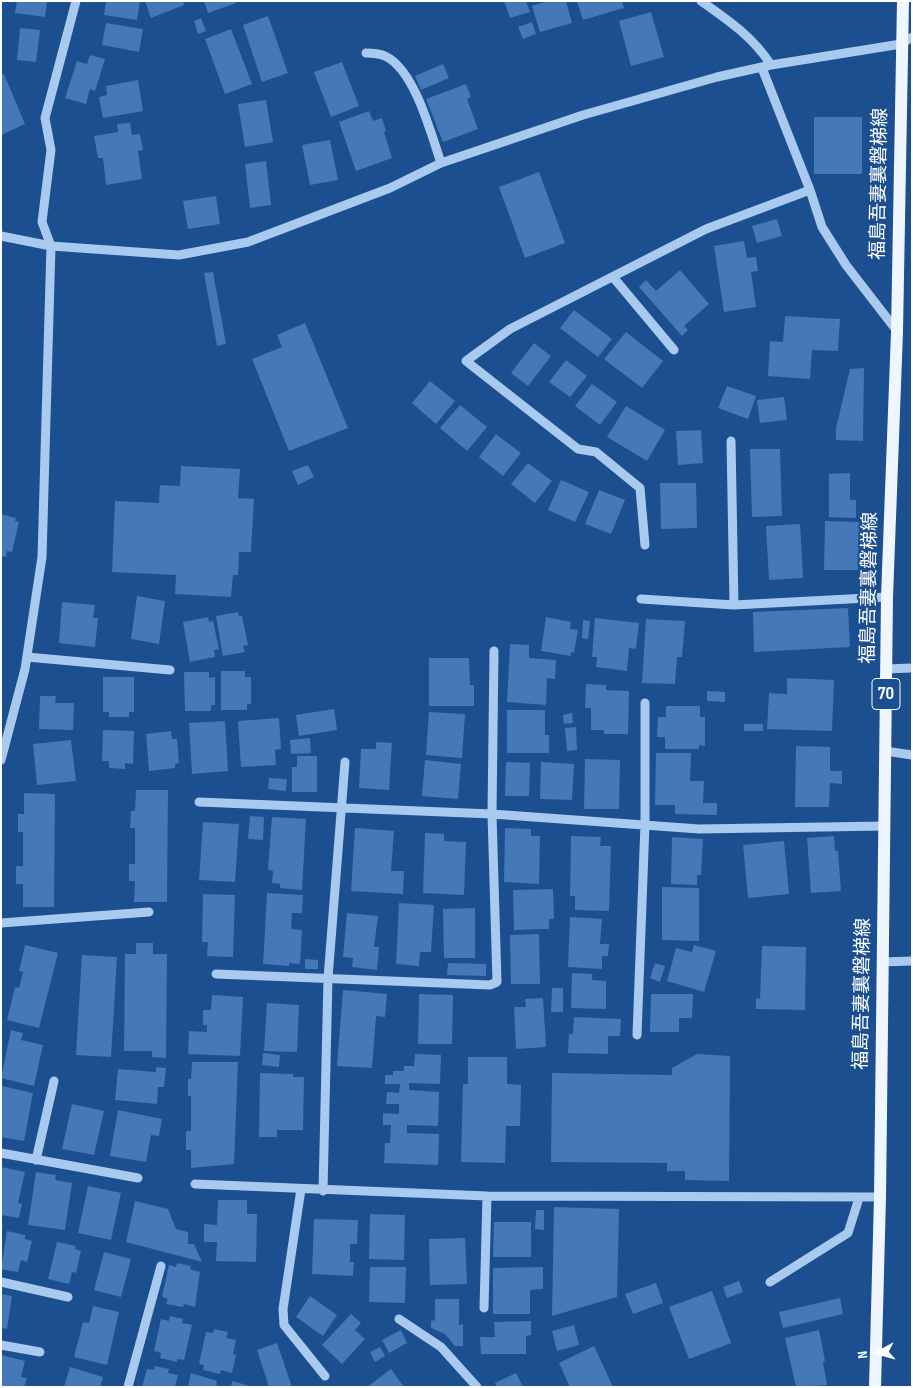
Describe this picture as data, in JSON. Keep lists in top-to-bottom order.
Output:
{
  "streets": {
    "main road": ["福島吾妻裏磐梯線", "70"]
  },
  "north": "left"
}
